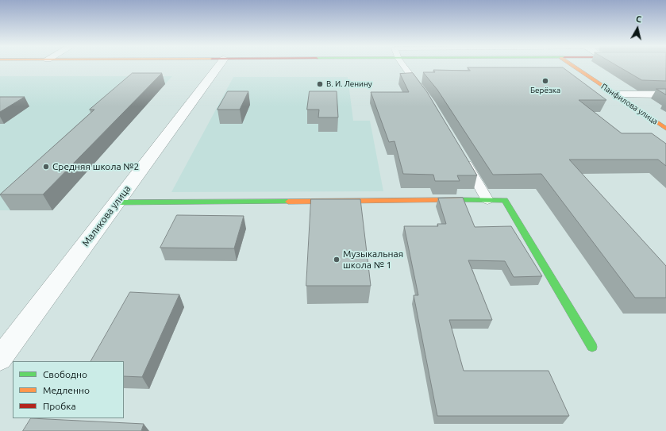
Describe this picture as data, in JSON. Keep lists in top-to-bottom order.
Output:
{
  "streets": {
    "main road": ["Панфилова улица"],
    "street": ["Маликова улица"]
  },
  "places": [
    "Берёзка",
    "В. И. Ленину",
    "Средняя школа №2",
    "Музыкальная школа № 1"
  ],
  "legend": ["Свободно", "Медленно", "Пробка"],
  "north": "top"
}
